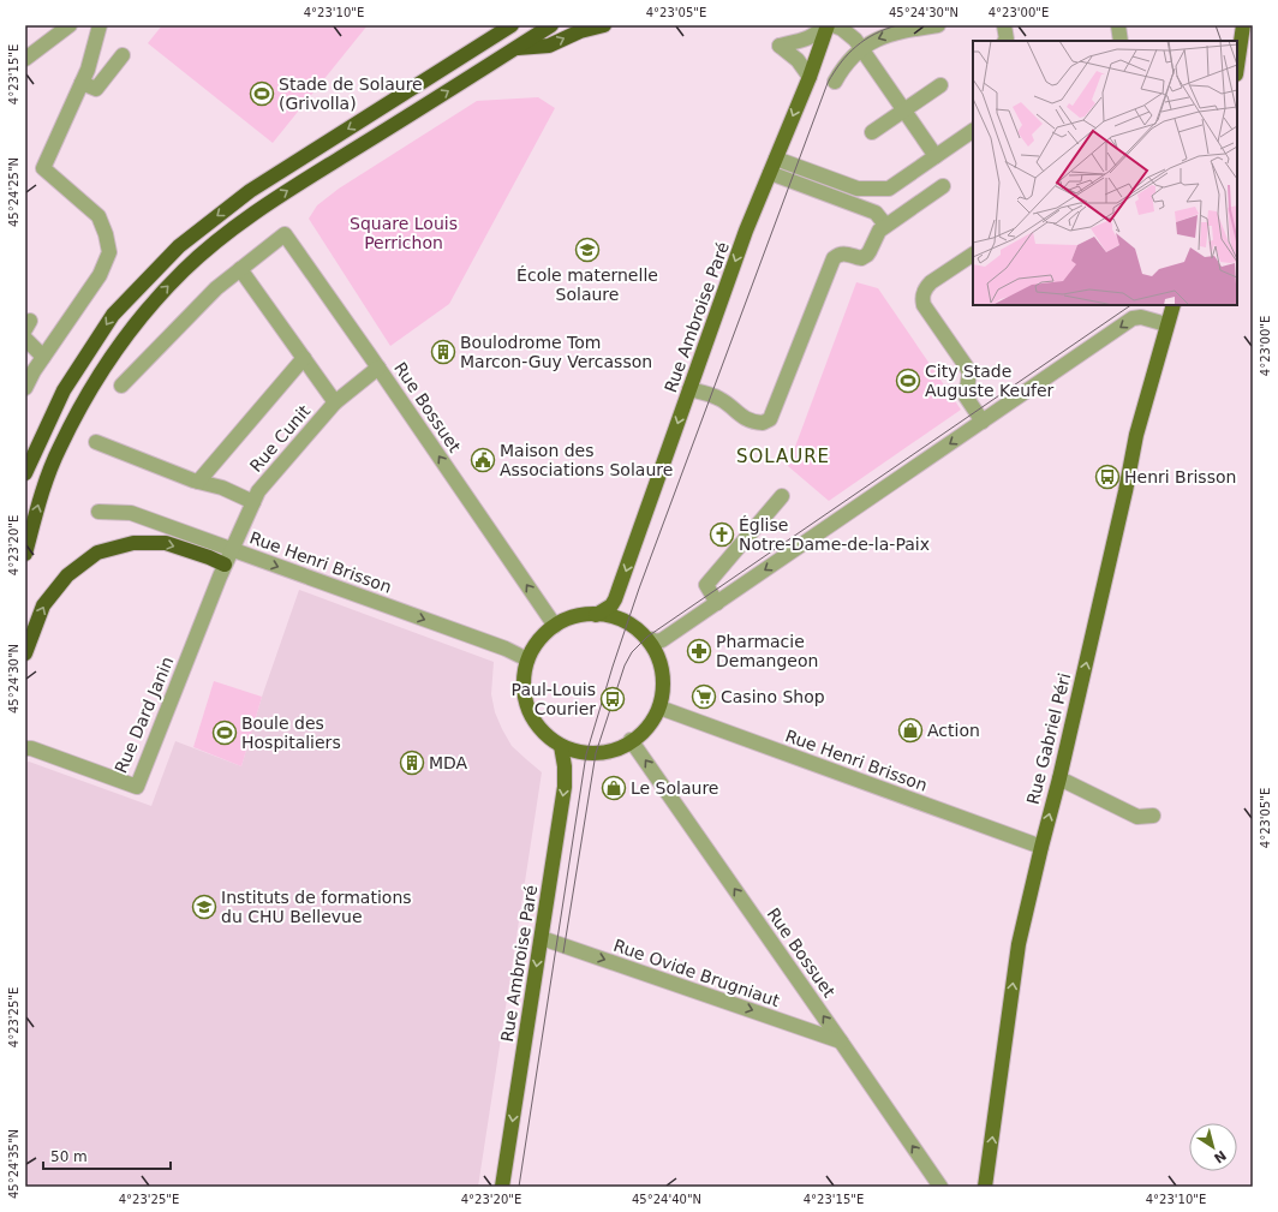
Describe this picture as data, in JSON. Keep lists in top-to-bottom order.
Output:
{
  "streets": {
    "main road": ["Rue Ambroise Paré", "Rue Gabriel Péri"],
    "street": [
      "Rue Bossuet",
      "Rue Cunit",
      "Rue Henri Brisson",
      "Rue Dard Janin",
      "Rue Ovide Brugniaut"
    ]
  },
  "crossings": [
    ["Rue Ambroise Paré", "Rue Bossuet"],
    ["Rue Ambroise Paré", "Rue Henri Brisson"],
    ["Rue Ambroise Paré", "Rue Ovide Brugniaut"],
    ["Rue Bossuet", "Rue Cunit"],
    ["Rue Bossuet", "Rue Henri Brisson"],
    ["Rue Bossuet", "Rue Ovide Brugniaut"],
    ["Rue Cunit", "Rue Henri Brisson"],
    ["Rue Cunit", "Rue Dard Janin"],
    ["Rue Henri Brisson", "Rue Dard Janin"],
    ["Rue Henri Brisson", "Rue Gabriel Péri"]
  ],
  "one_way": [
    "Rue Ambroise Paré",
    "Rue Bossuet",
    "Rue Henri Brisson",
    "Rue Gabriel Péri",
    "Rue Ovide Brugniaut"
  ],
  "districts": ["SOLAURE"],
  "parks": ["Square Louis Perrichon"],
  "places": {
    "sports": ["Stade de Solaure (Grivolla)", "City Stade Auguste Keufer", "Boule des Hospitaliers"],
    "school or university": ["École maternelle Solaure", "Instituts de formations du CHU Bellevue"],
    "building": ["Boulodrome Tom Marcon-Guy Vercasson", "MDA"],
    "public building": ["Maison des Associations Solaure"],
    "bus stop": ["Henri Brisson", "Paul-Louis Courier"],
    "church": ["Église Notre-Dame-de-la-Paix"],
    "pharmacy": ["Pharmacie Demangeon"],
    "supermarket": ["Casino Shop"],
    "shop": ["Action", "Le Solaure"]
  },
  "scale_bar": "50 m",
  "north": "bottom right",
  "coordinates": [
    "4°23'10\"E",
    "4°23'05\"E",
    "45°24'30\"N",
    "4°23'00\"E",
    "4°23'15\"E",
    "45°24'25\"N",
    "4°23'20\"E",
    "4°23'25\"E",
    "45°24'35\"N",
    "45°24'40\"N"
  ]
}
